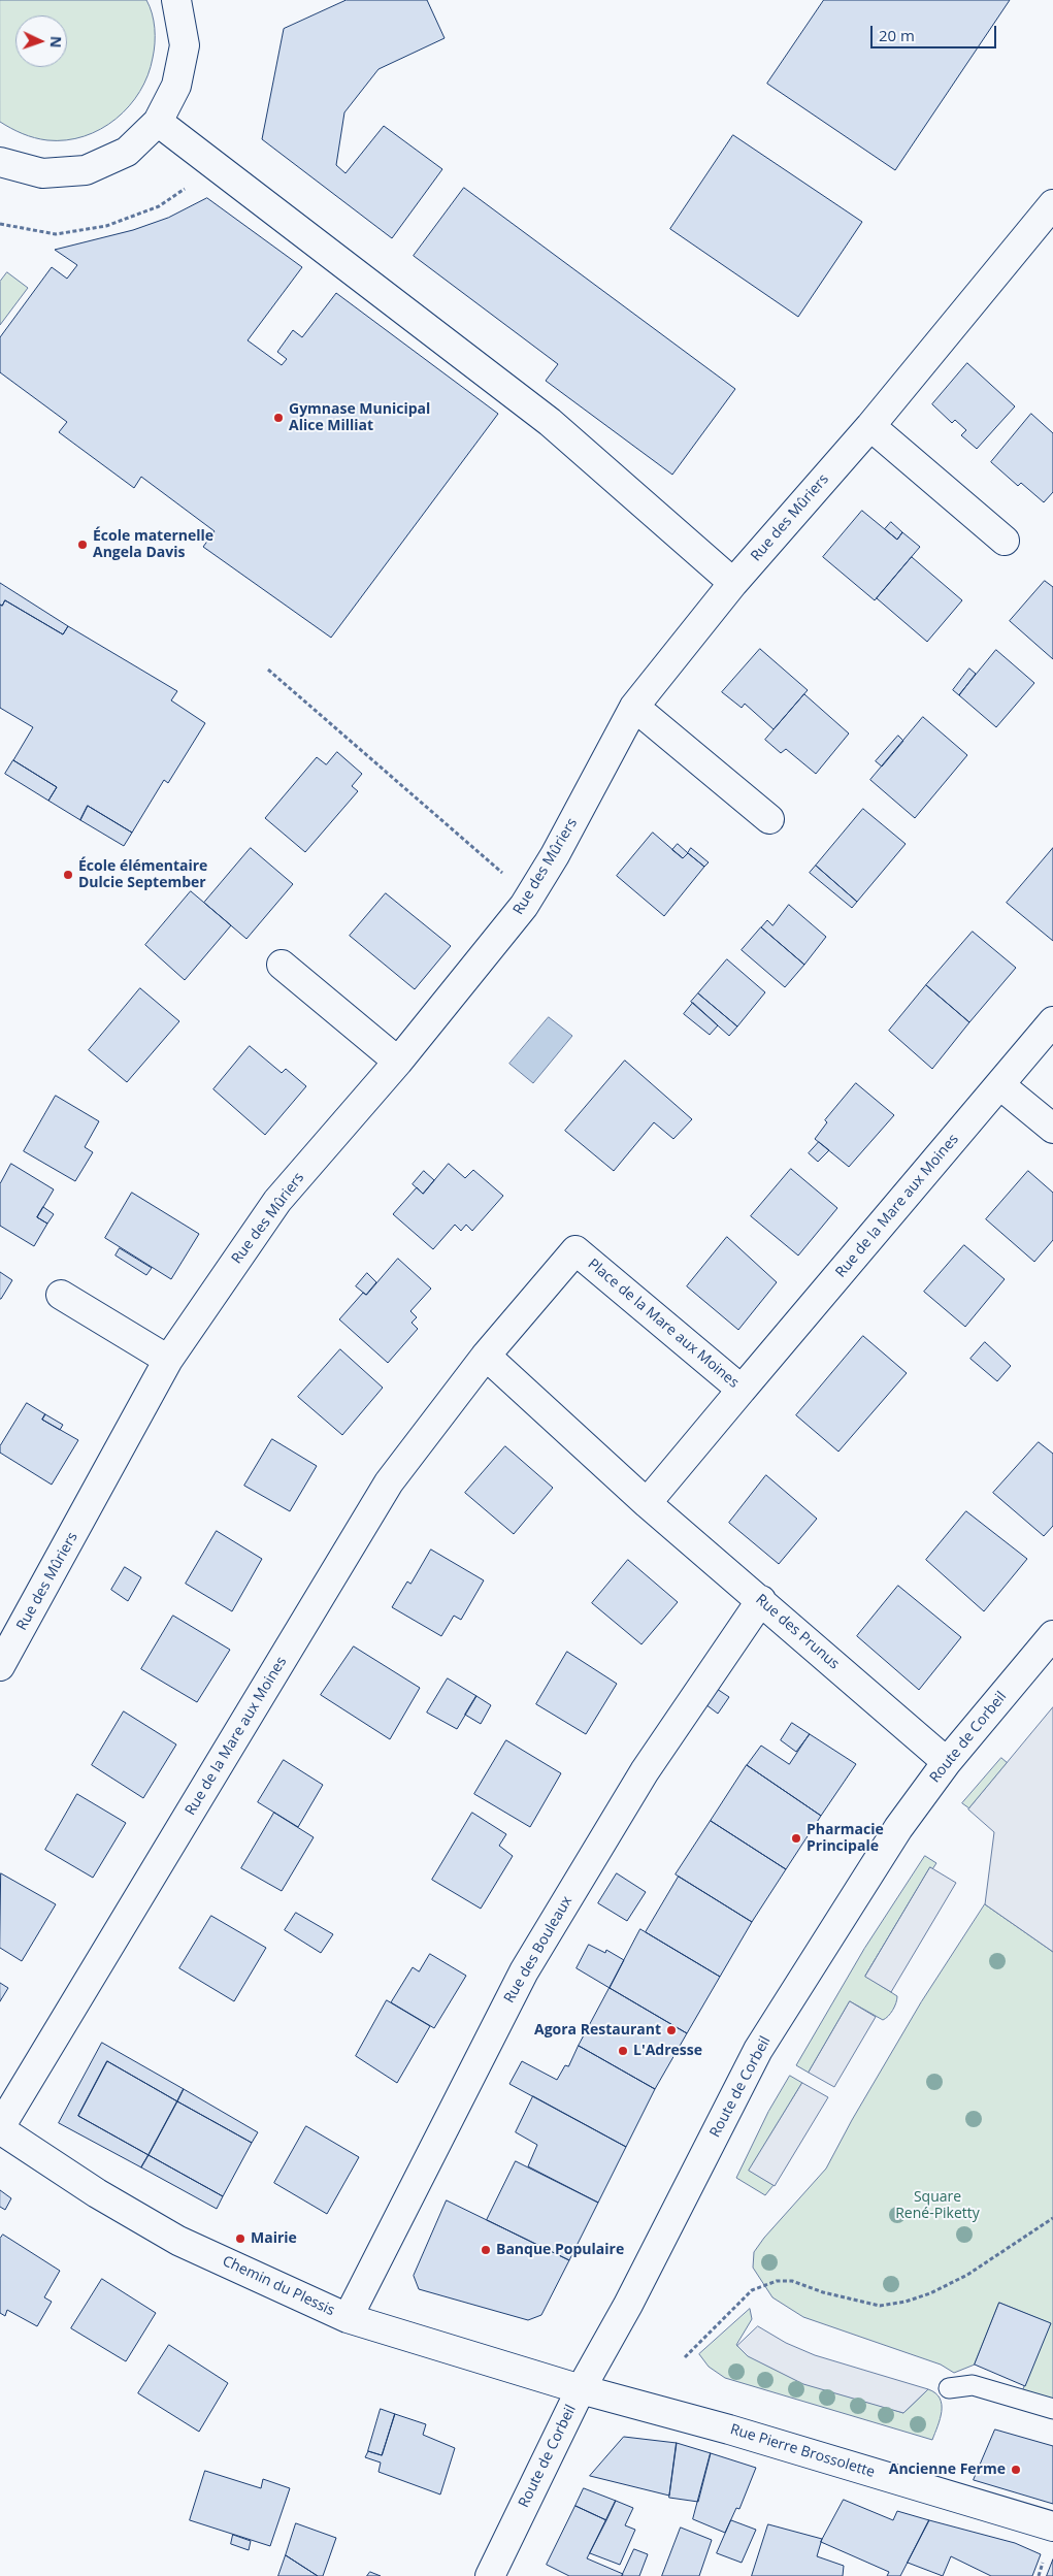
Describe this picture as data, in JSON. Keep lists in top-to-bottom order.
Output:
{
  "streets": {
    "street": [
      "Rue des Mûriers",
      "Rue de la Mare aux Moines",
      "Place de la Mare aux Moines",
      "Rue des Prunus",
      "Route de Corbeil",
      "Rue des Bouleaux",
      "Chemin du Plessis",
      "Rue Pierre Brossolette"
    ]
  },
  "crossings": [
    ["Rue de la Mare aux Moines", "Place de la Mare aux Moines"],
    ["Rue de la Mare aux Moines", "Chemin du Plessis"],
    ["Place de la Mare aux Moines", "Rue des Prunus"],
    ["Rue des Prunus", "Route de Corbeil"],
    ["Rue des Prunus", "Rue des Bouleaux"],
    ["Route de Corbeil", "Chemin du Plessis"],
    ["Route de Corbeil", "Rue Pierre Brossolette"],
    ["Rue des Bouleaux", "Chemin du Plessis"],
    ["Chemin du Plessis", "Rue Pierre Brossolette"]
  ],
  "parks": ["Square René-Piketty"],
  "places": [
    "Gymnase Municipal Alice Milliat",
    "École maternelle Angela Davis",
    "École élémentaire Dulcie September",
    "Pharmacie Principale",
    "Agora Restaurant",
    "L'Adresse",
    "Mairie",
    "Banque Populaire",
    "Ancienne Ferme"
  ],
  "scale_bar": "20 m",
  "north": "right"
}
